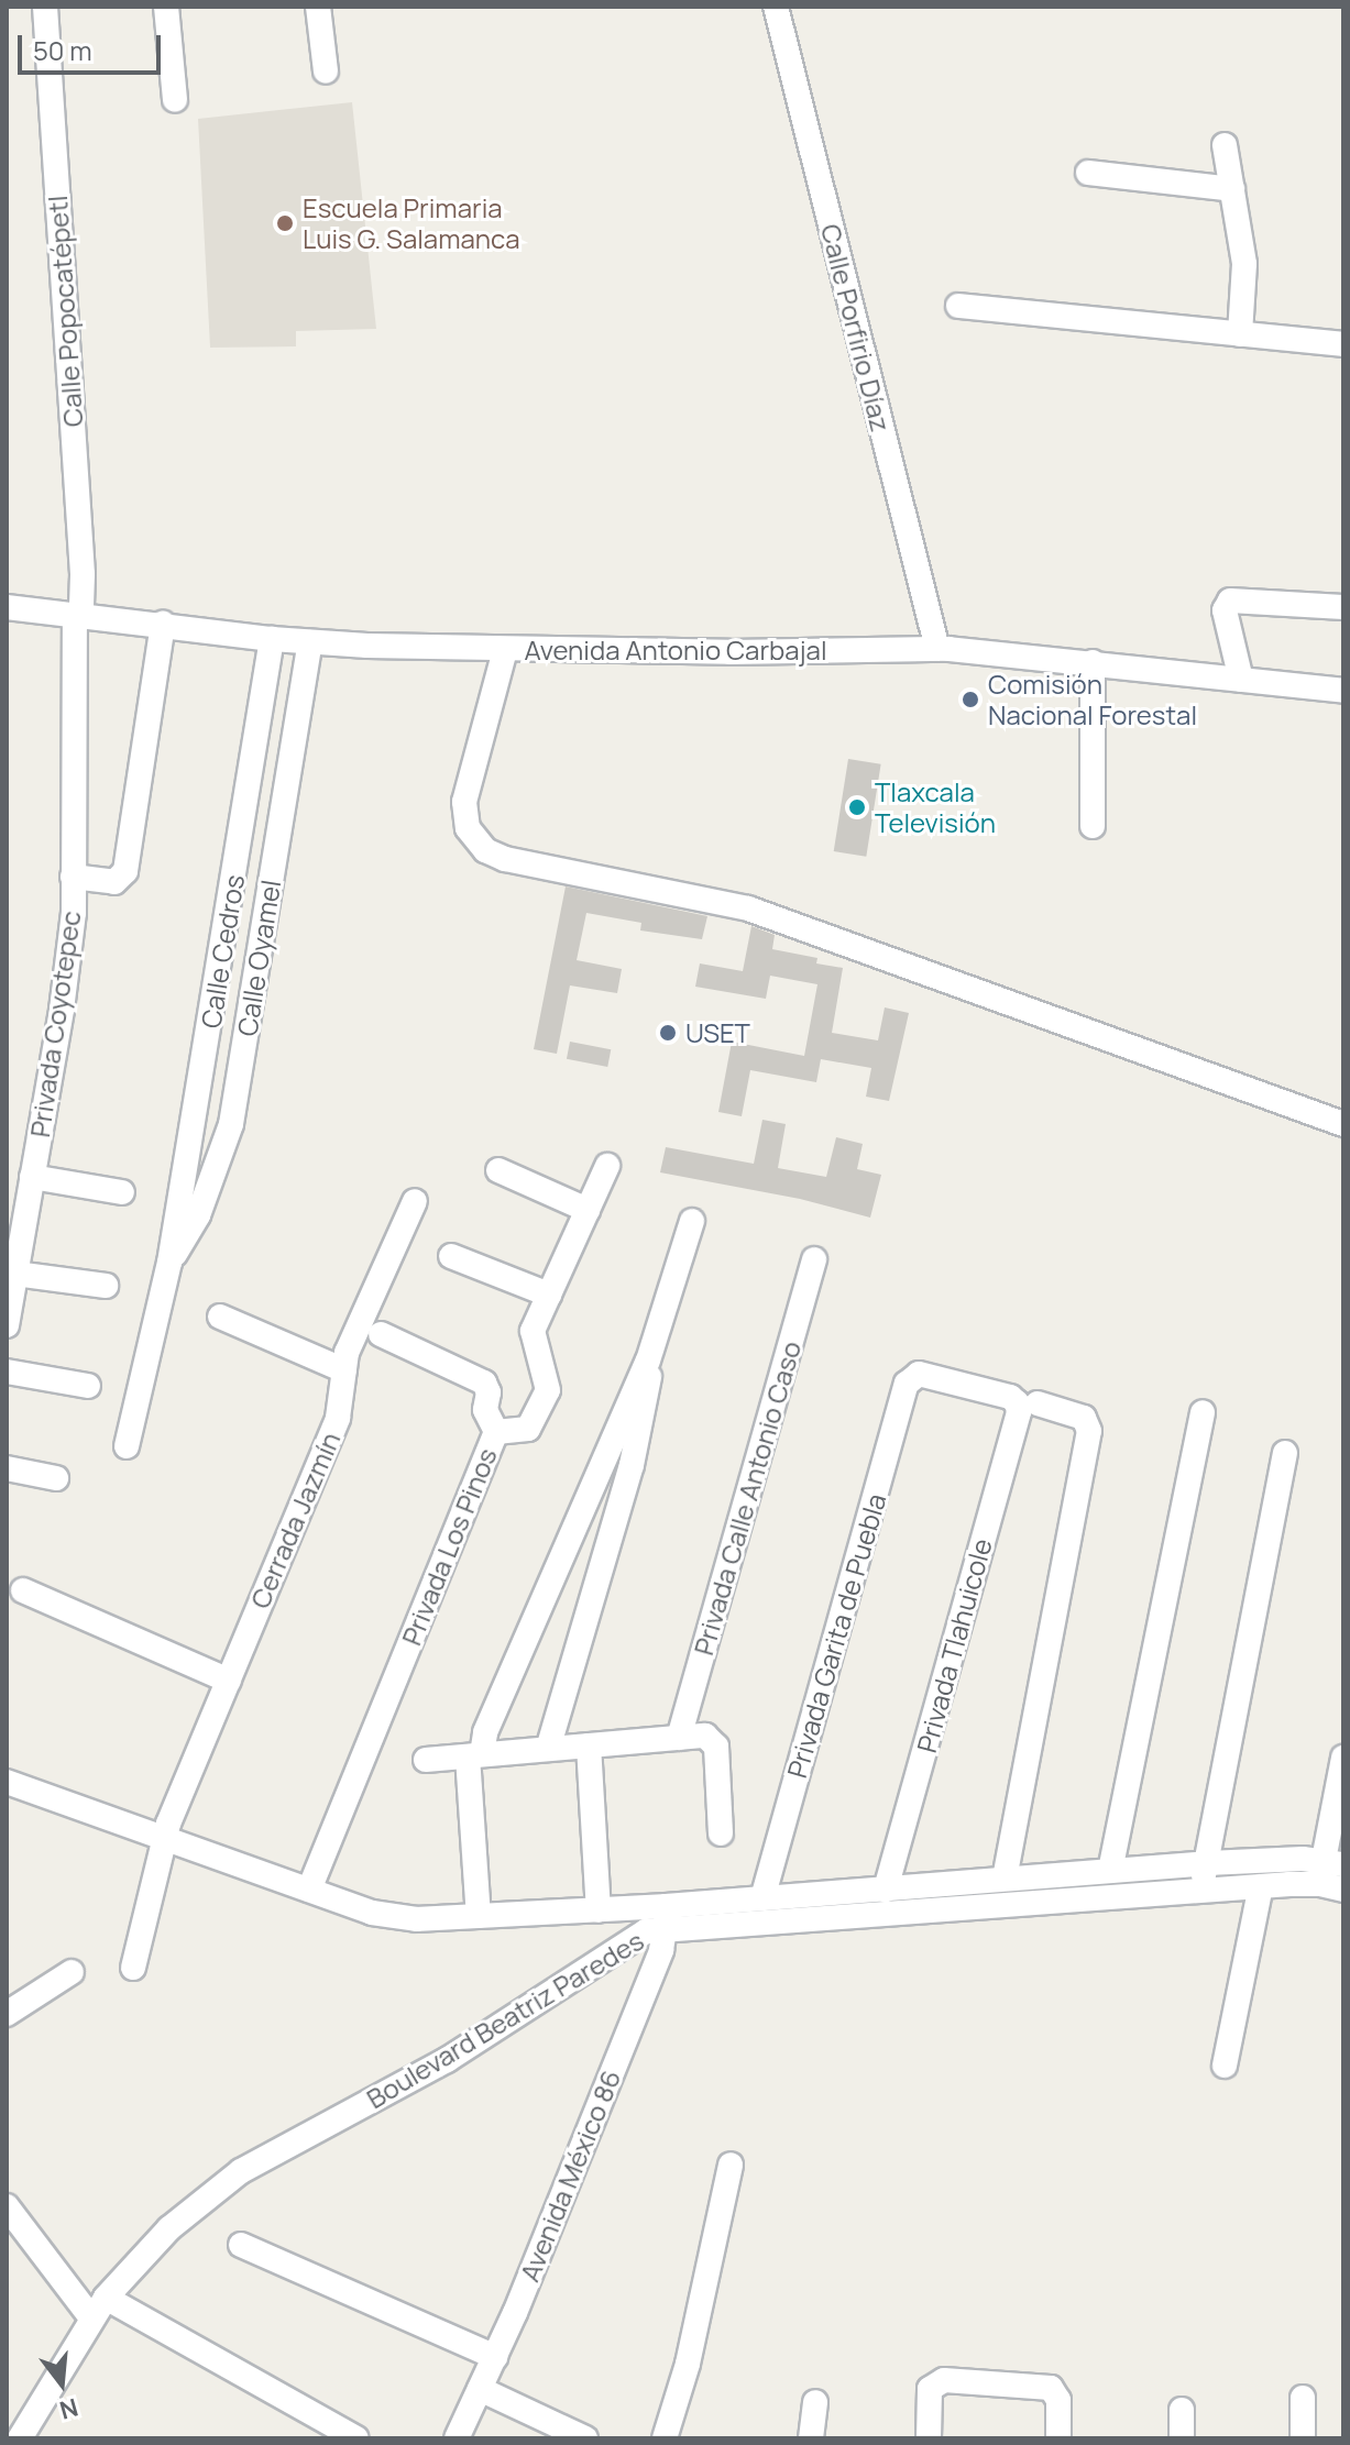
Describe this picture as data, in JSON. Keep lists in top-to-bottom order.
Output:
{
  "streets": {
    "street": [
      "Calle Popocatépetl",
      "Calle Porfirio Díaz",
      "Avenida Antonio Carbajal",
      "Calle Cedros",
      "Calle Oyamel",
      "Privada Coyotepec",
      "Privada Calle Antonio Caso",
      "Cerrada Jazmín",
      "Privada Los Pinos",
      "Privada Garita de Puebla",
      "Privada Tlahuicole",
      "Boulevard Beatriz Paredes",
      "Avenida México 86"
    ]
  },
  "crossings": [
    ["Calle Popocatépetl", "Avenida Antonio Carbajal"],
    ["Calle Popocatépetl", "Privada Coyotepec"],
    ["Calle Porfirio Díaz", "Avenida Antonio Carbajal"],
    ["Avenida Antonio Carbajal", "Calle Cedros"],
    ["Avenida Antonio Carbajal", "Calle Oyamel"],
    ["Avenida Antonio Carbajal", "Privada Coyotepec"],
    ["Calle Cedros", "Calle Oyamel"],
    ["Cerrada Jazmín", "Boulevard Beatriz Paredes"],
    ["Privada Los Pinos", "Boulevard Beatriz Paredes"],
    ["Privada Garita de Puebla", "Privada Tlahuicole"],
    ["Privada Garita de Puebla", "Boulevard Beatriz Paredes"],
    ["Privada Tlahuicole", "Boulevard Beatriz Paredes"],
    ["Boulevard Beatriz Paredes", "Avenida México 86"]
  ],
  "places": [
    "Escuela Primaria Luis G. Salamanca",
    "Comisión Nacional Forestal",
    "Tlaxcala Televisión",
    "USET"
  ],
  "scale_bar": "50 m",
  "north": "bottom"
}
